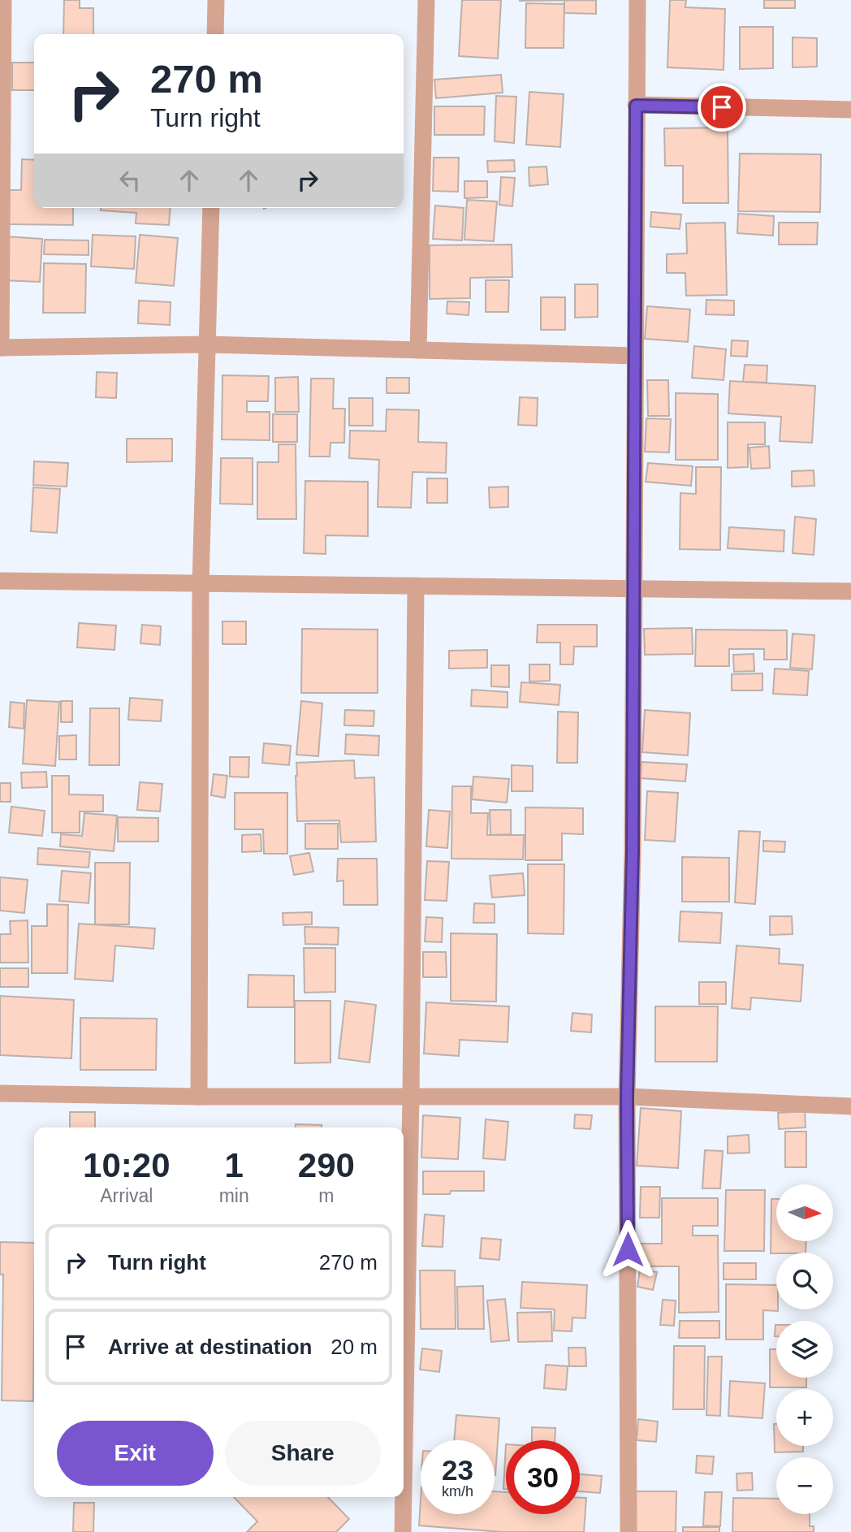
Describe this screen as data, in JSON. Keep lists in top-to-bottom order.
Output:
{
  "north": "right",
  "page": {
    "turn": ["270 m", "Turn right"],
    "eta": [
      "10:20",
      "Arrival",
      "1",
      "min",
      "290",
      "m"
    ],
    "map_buttons": ["+", "−"],
    "list": [
      {
        "name": "Turn right",
        "value": "270 m"
      },
      {
        "name": "Arrive at destination",
        "value": "20 m"
      }
    ],
    "buttons": ["Exit", "Share"],
    "speed": "23 km/h",
    "limit": "30"
  }
}
